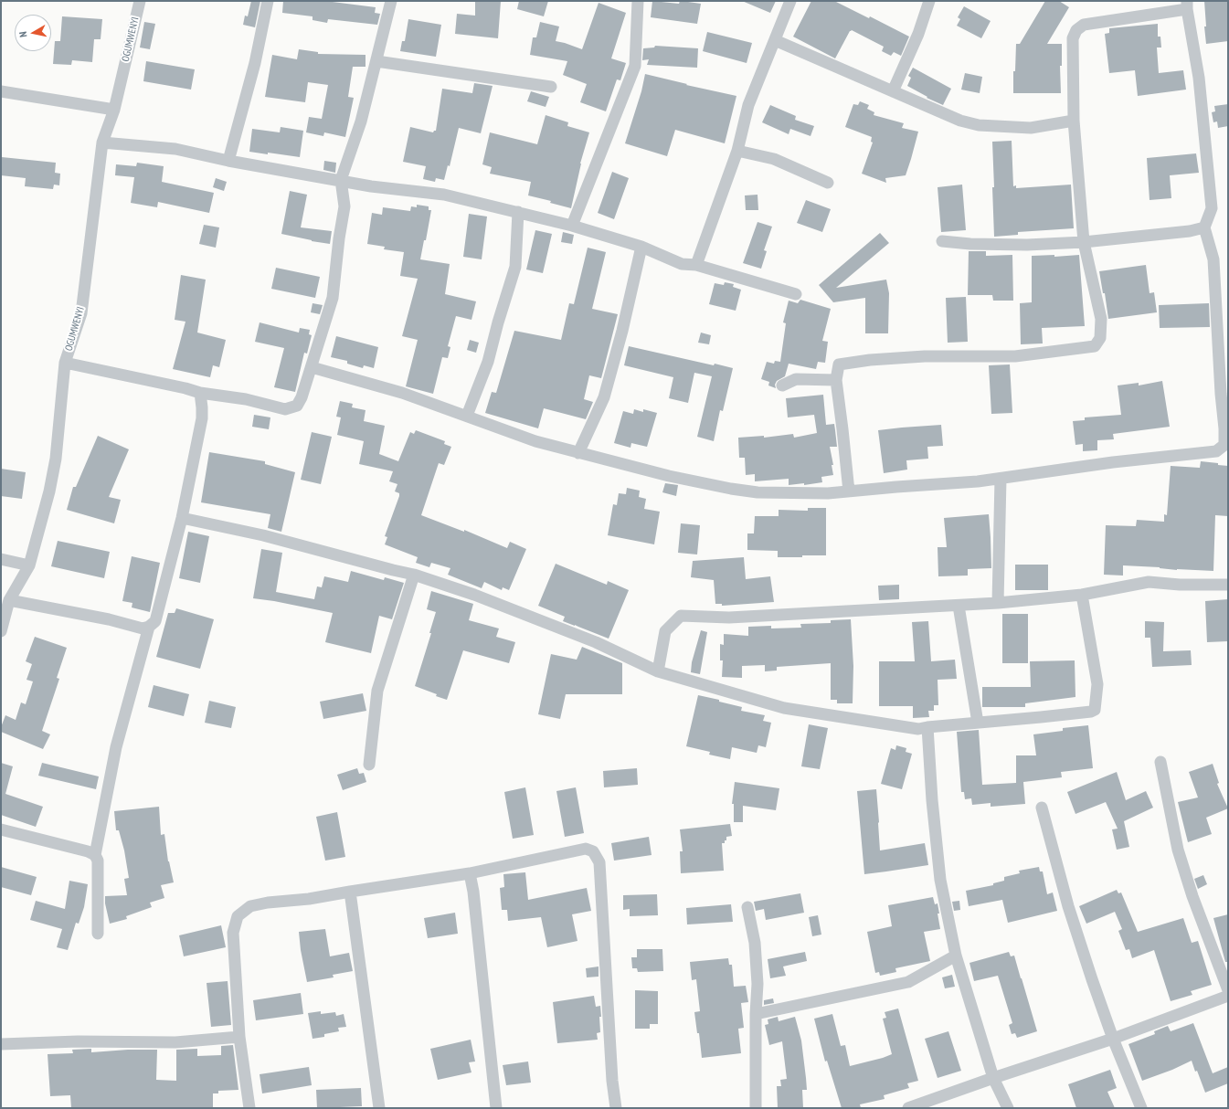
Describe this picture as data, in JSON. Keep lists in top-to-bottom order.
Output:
{
  "streets": {
    "street": ["OGUMWENYI"]
  },
  "north": "left"
}
